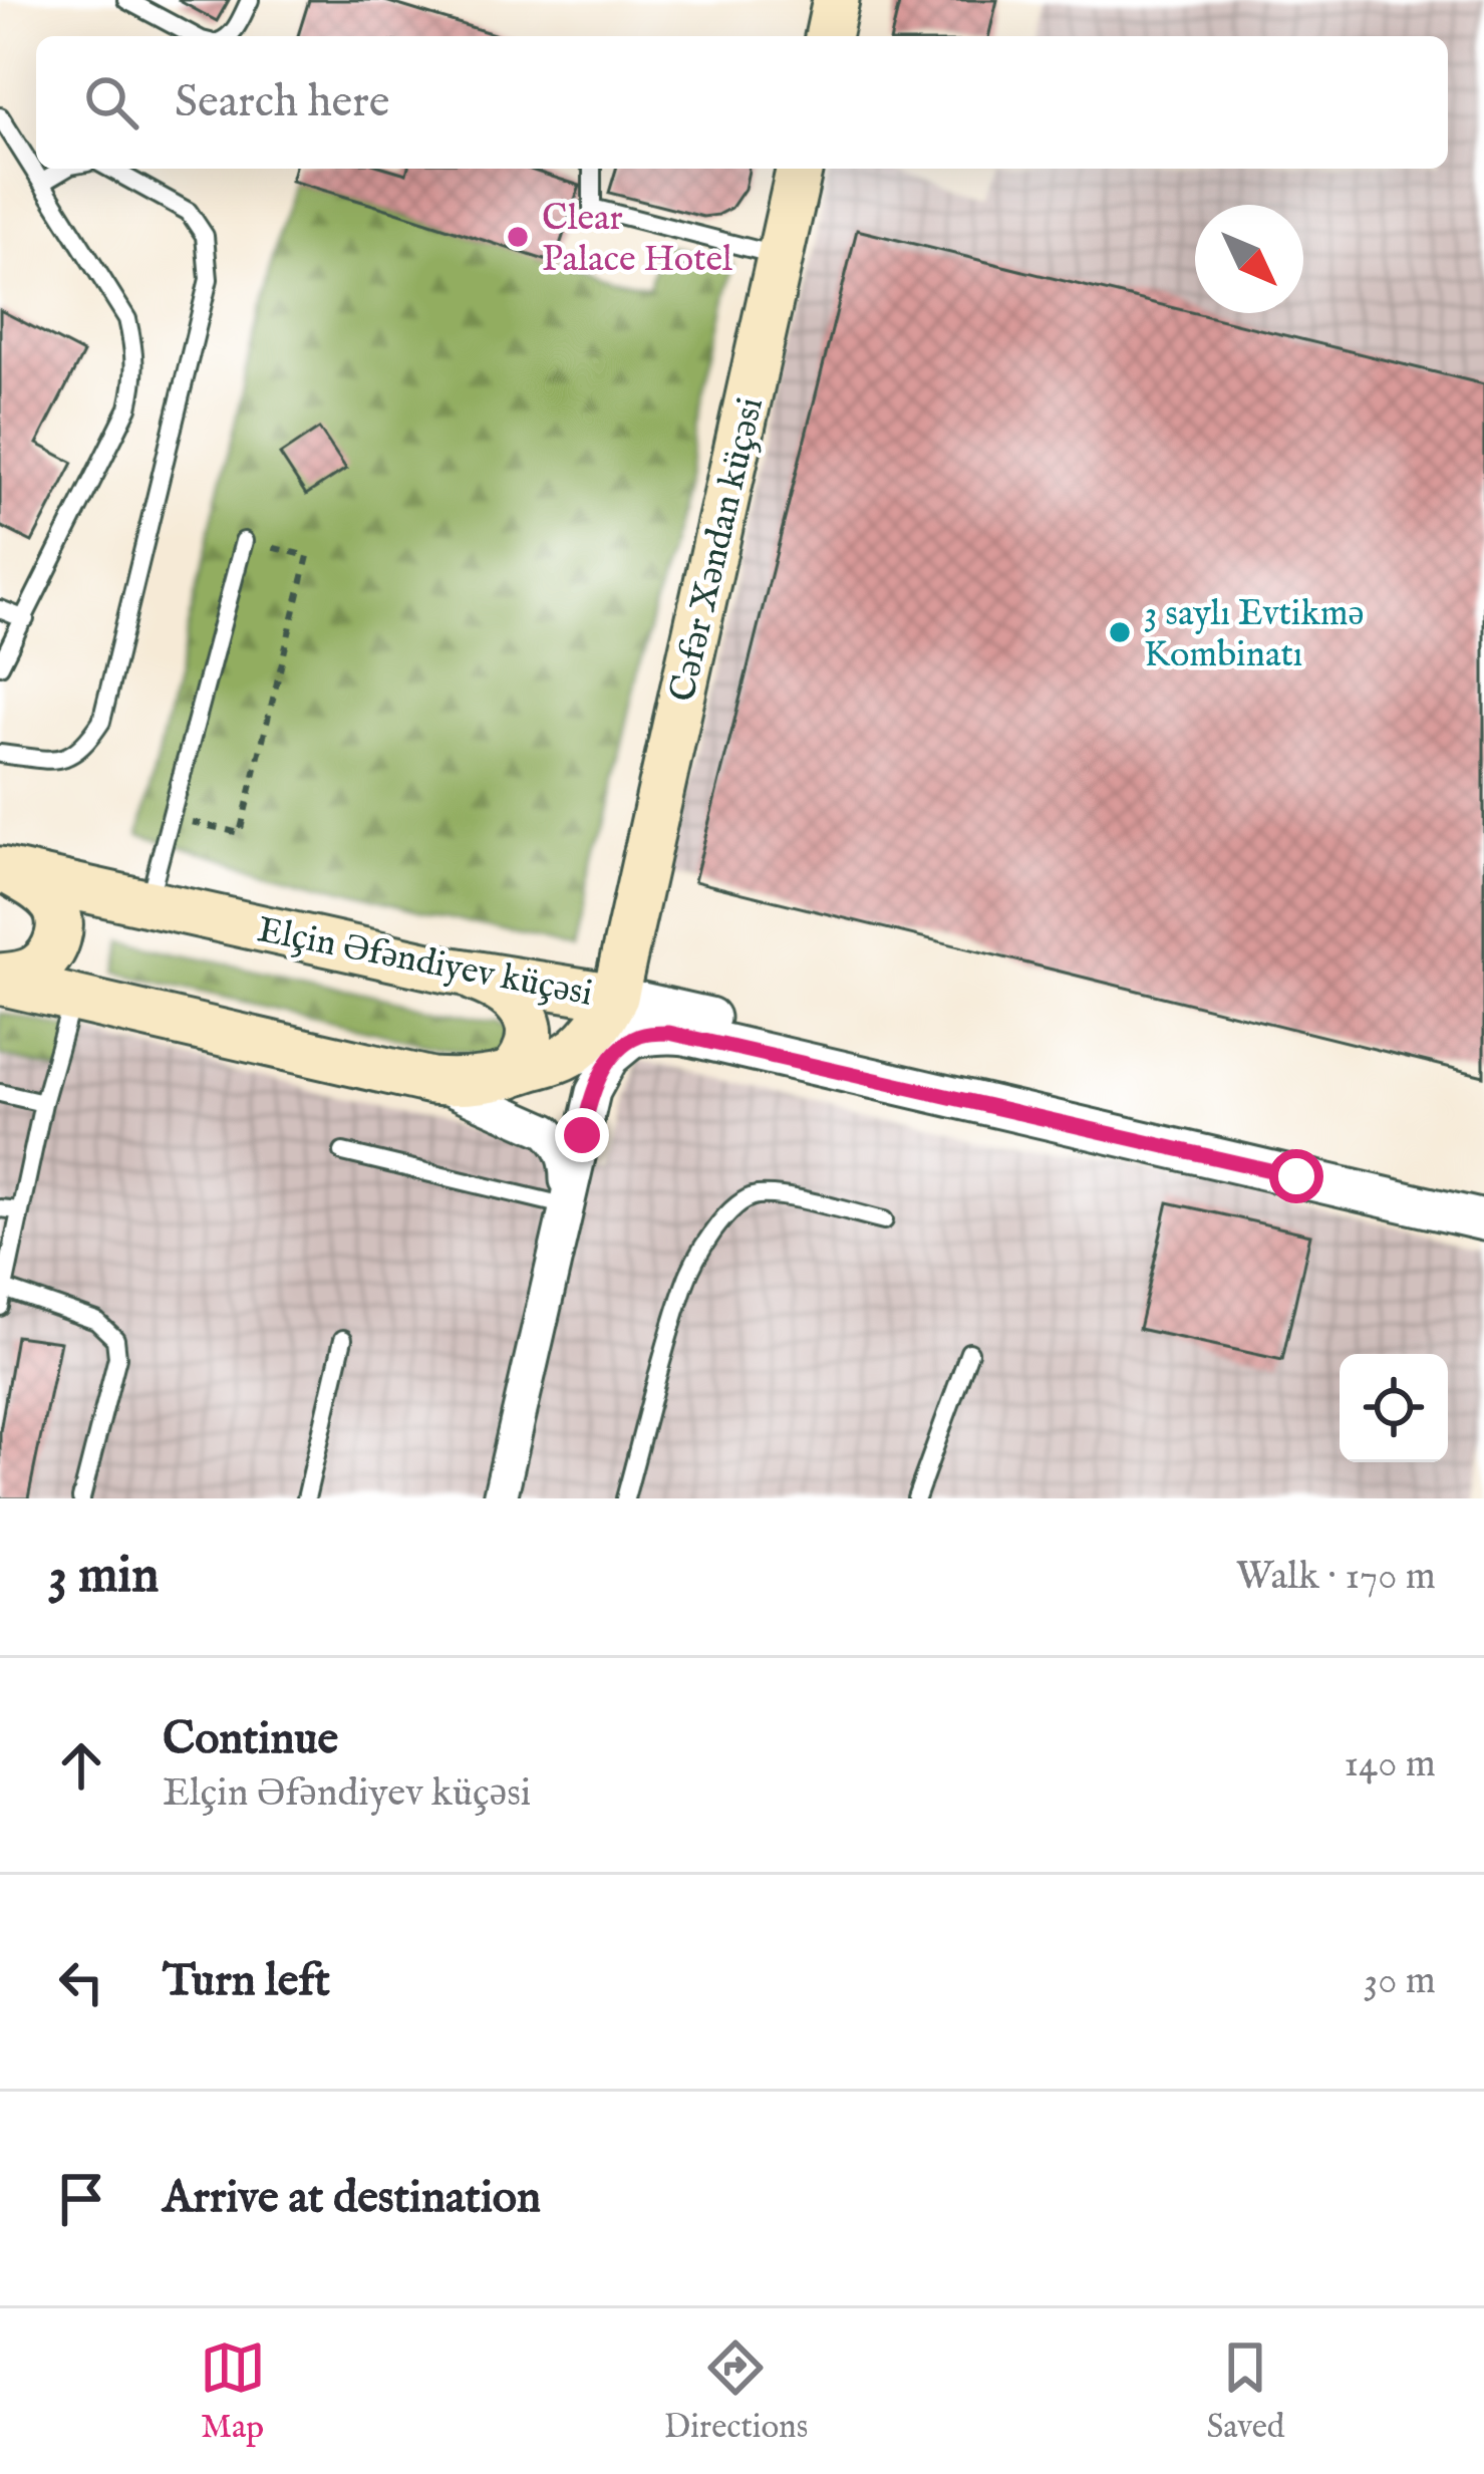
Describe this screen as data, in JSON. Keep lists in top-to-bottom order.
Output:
{
  "streets": {
    "main road": ["Cəfər Xəndan küçəsi", "Elçin Əfəndiyev küçəsi"]
  },
  "crossings": [
    ["Cəfər Xəndan küçəsi", "Elçin Əfəndiyev küçəsi"]
  ],
  "places": ["Clear Palace Hotel", "3 saylı Evtikmə Kombinatı"],
  "north": "bottom right",
  "page": {
    "search": "Search here",
    "heading": ["3 min", "Walk · 170 m"],
    "list": [
      ["Continue", "Elçin Əfəndiyev küçəsi", "140 m"],
      ["Turn left", "30 m"],
      "Arrive at destination"
    ],
    "nav": ["Map", "Directions", "Saved"]
  }
}
